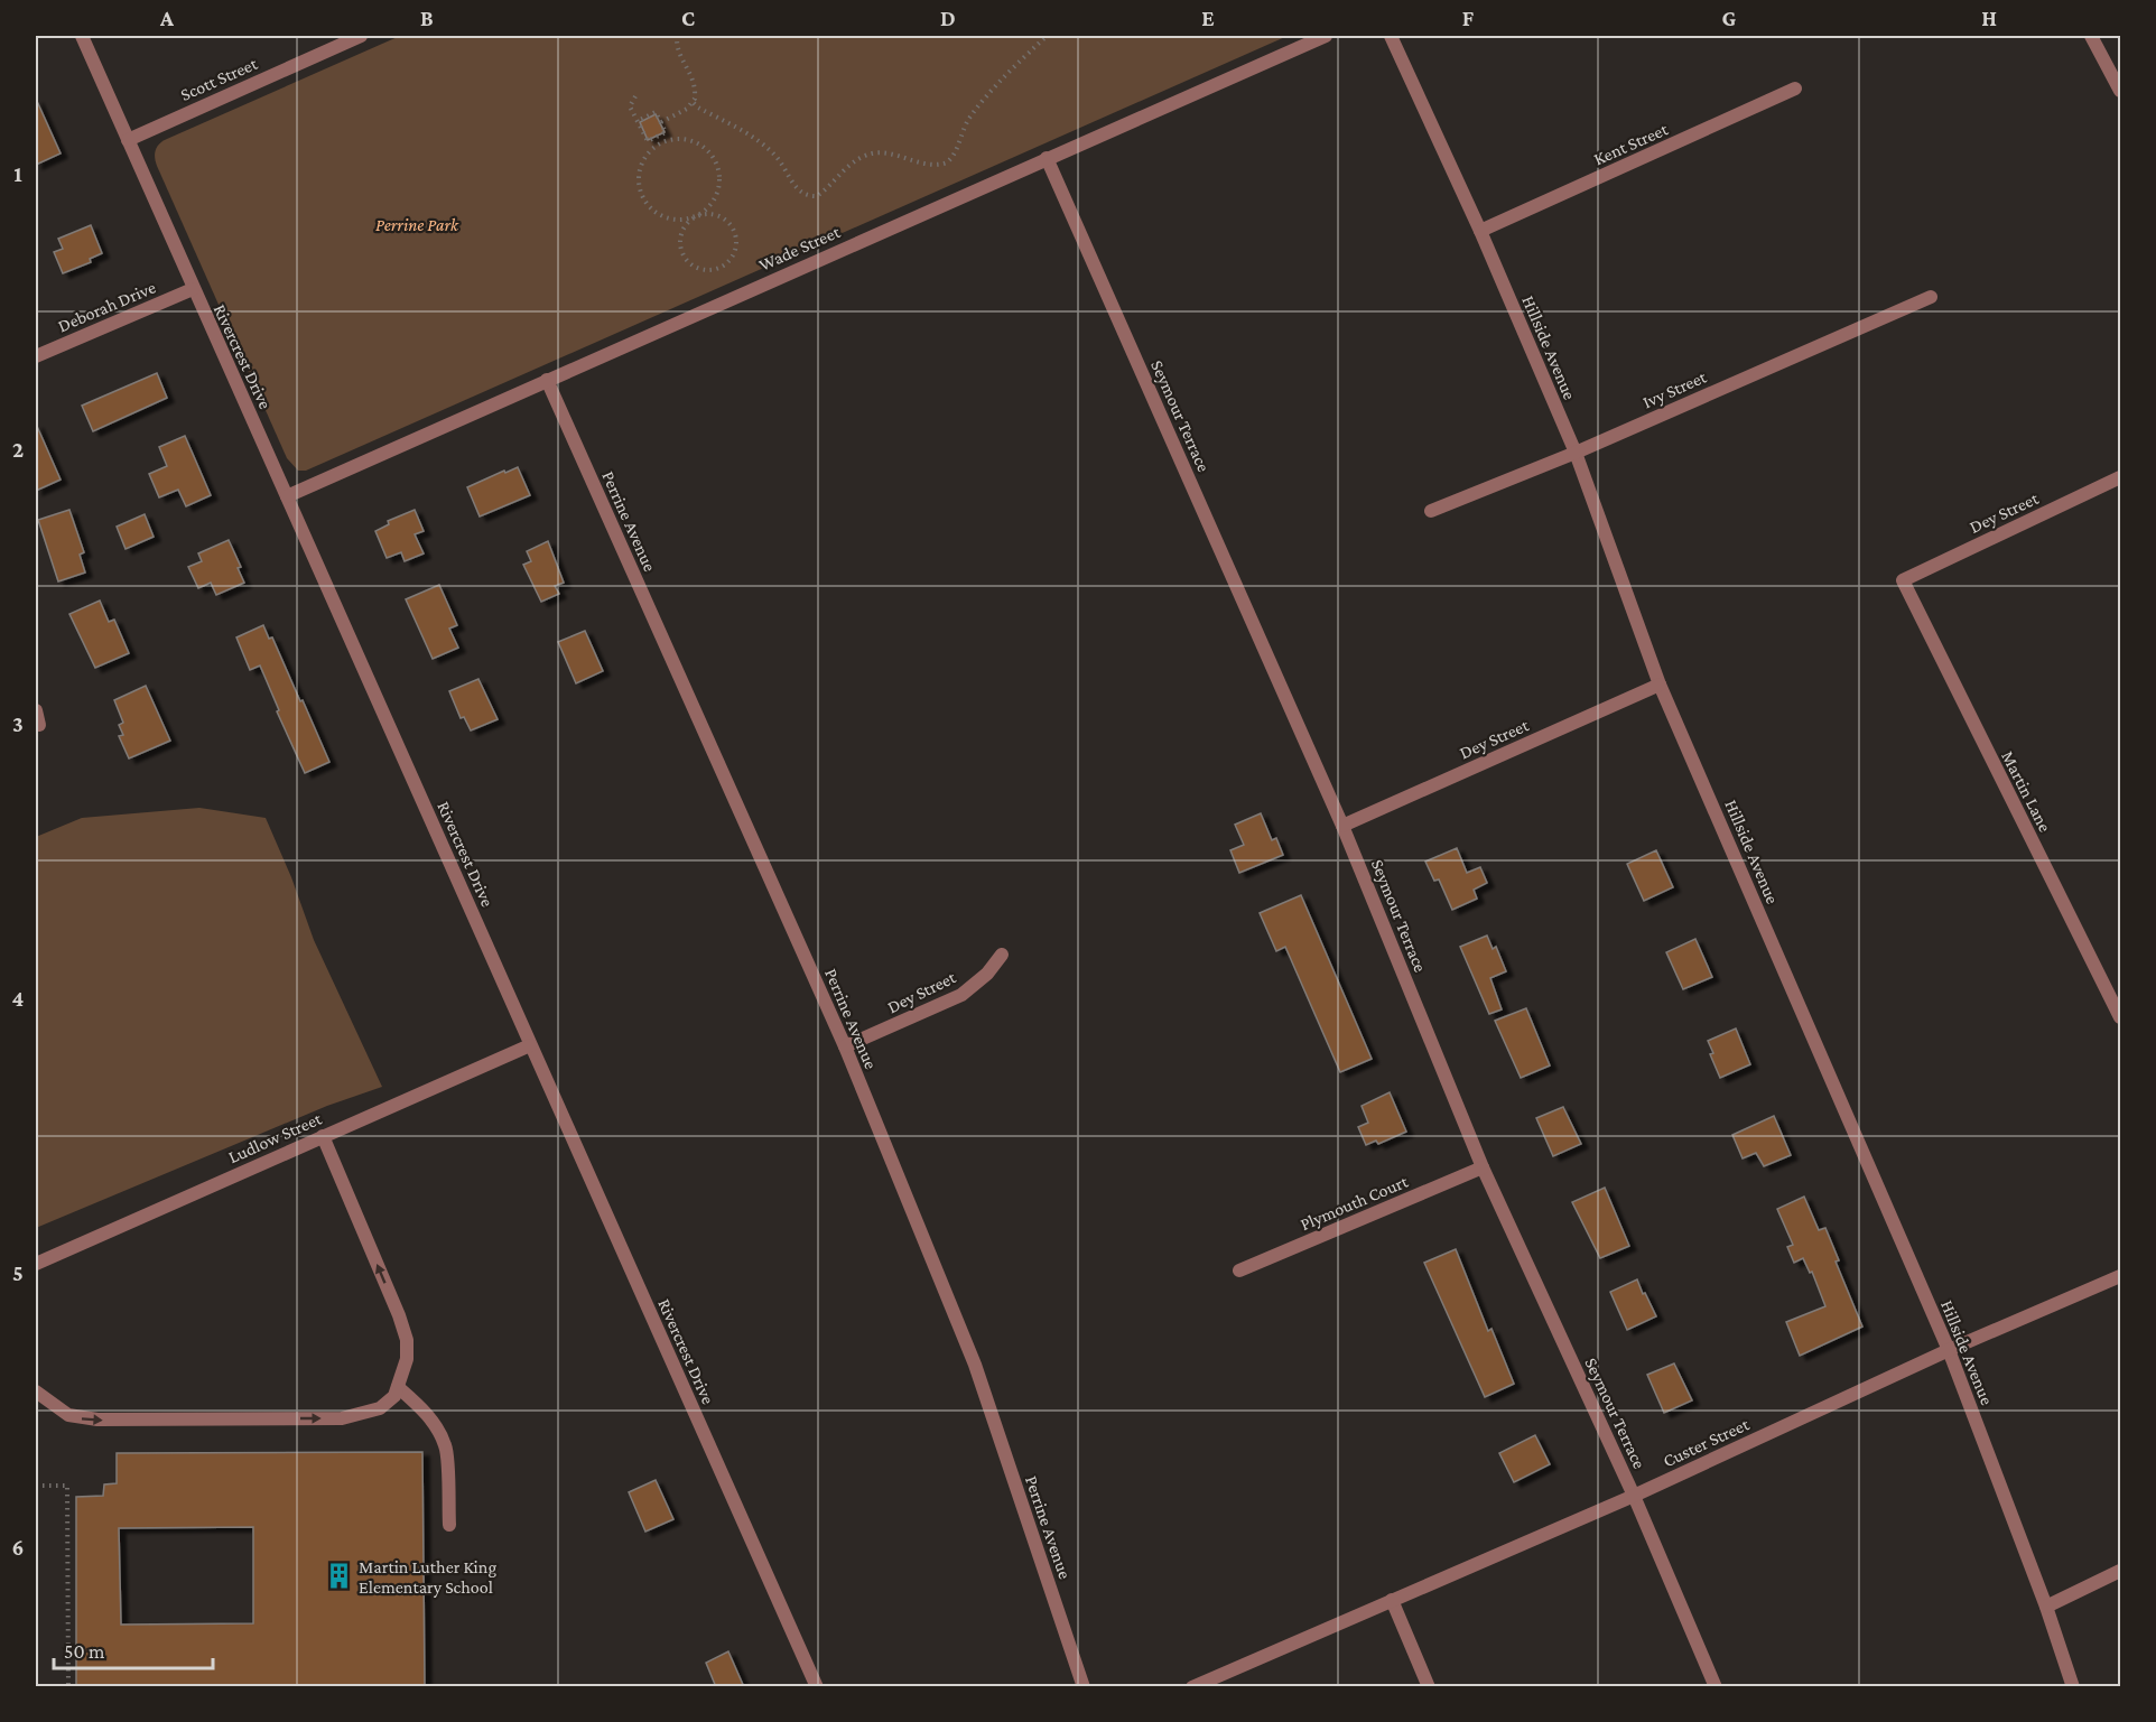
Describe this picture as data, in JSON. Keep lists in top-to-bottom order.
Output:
{
  "streets": {
    "street": [
      "Scott Street",
      "Kent Street",
      "Wade Street",
      "Deborah Drive",
      "Hillside Avenue",
      "Rivercrest Drive",
      "Ivy Street",
      "Seymour Terrace",
      "Dey Street",
      "Perrine Avenue",
      "Martin Lane",
      "Ludlow Street",
      "Plymouth Court",
      "Custer Street"
    ]
  },
  "crossings": [
    ["Scott Street", "Rivercrest Drive"],
    ["Kent Street", "Hillside Avenue"],
    ["Wade Street", "Rivercrest Drive"],
    ["Wade Street", "Seymour Terrace"],
    ["Wade Street", "Perrine Avenue"],
    ["Deborah Drive", "Rivercrest Drive"],
    ["Hillside Avenue", "Ivy Street"],
    ["Hillside Avenue", "Dey Street"],
    ["Hillside Avenue", "Custer Street"],
    ["Rivercrest Drive", "Ludlow Street"],
    ["Seymour Terrace", "Dey Street"],
    ["Seymour Terrace", "Plymouth Court"],
    ["Seymour Terrace", "Custer Street"],
    ["Dey Street", "Perrine Avenue"],
    ["Dey Street", "Martin Lane"]
  ],
  "parks": ["Perrine Park"],
  "places": {
    "building": ["Martin Luther King Elementary School"]
  },
  "scale_bar": "50 m",
  "grid": {
    "columns": [
      "A",
      "B",
      "C",
      "D",
      "E",
      "F",
      "G",
      "H"
    ],
    "rows": [
      "1",
      "2",
      "3",
      "4",
      "5",
      "6"
    ]
  }
}
